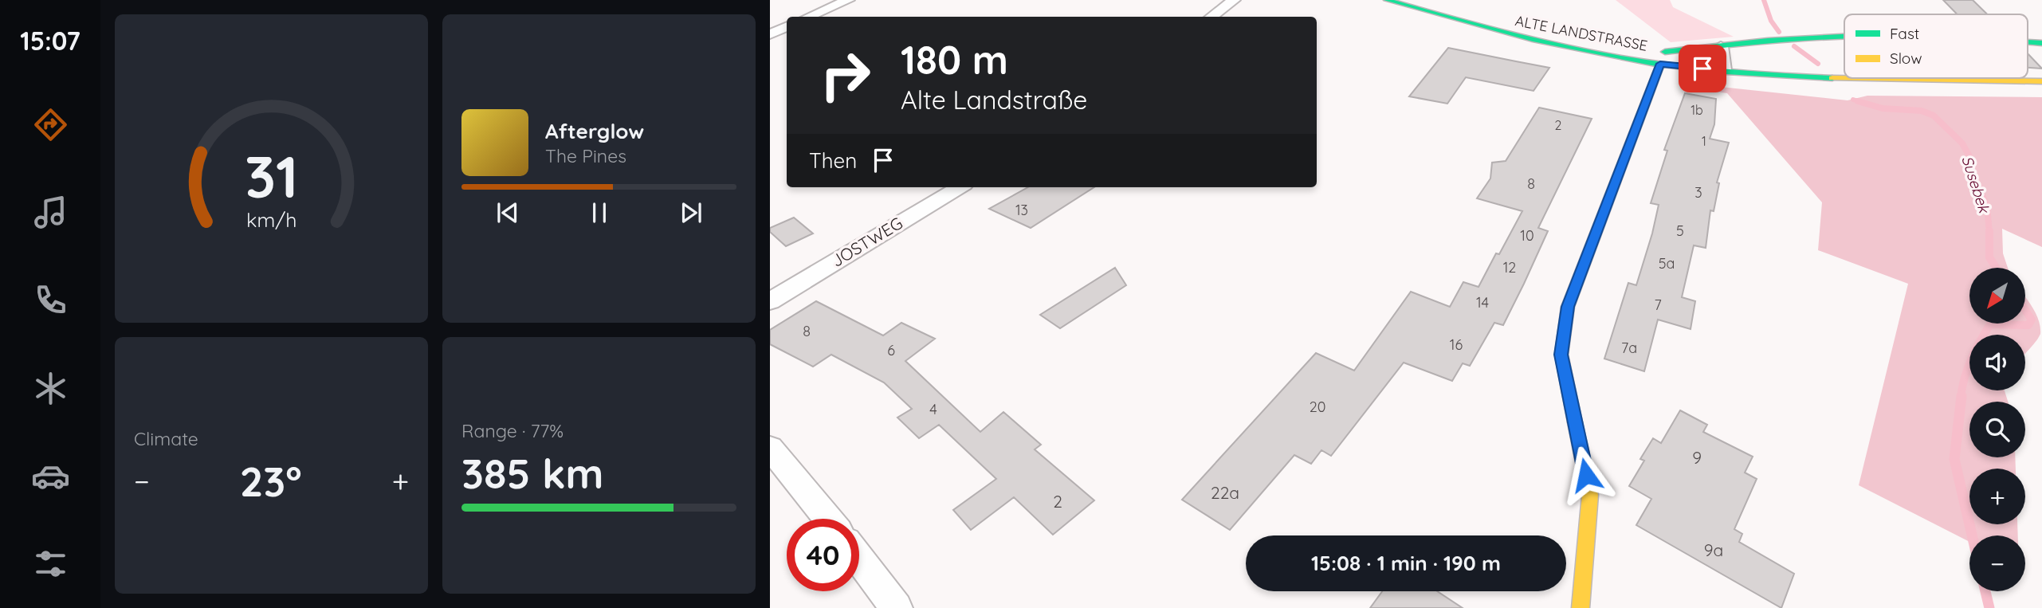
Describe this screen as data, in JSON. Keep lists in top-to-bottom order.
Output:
{
  "streets": {
    "street": ["ALTE LANDSTRASSE", "JOSTWEG"]
  },
  "water": ["Susebek"],
  "house_numbers": [
    "1b",
    "2",
    "1",
    "8",
    "3",
    "13",
    "5",
    "10",
    "5a",
    "12",
    "14",
    "7",
    "8",
    "16",
    "7a",
    "6",
    "20",
    "4",
    "9",
    "22a",
    "2",
    "9a"
  ],
  "legend": ["Fast", "Slow"],
  "north": "bottom left",
  "page": {
    "tabs": "15:07",
    "turn": ["180 m", "Alte Landstraße"],
    "song": ["Afterglow", "The Pines"],
    "then": "Then",
    "map_buttons": ["+", "−"],
    "tile": [
      "Climate",
      ["Range · 77%", "385 km"]
    ],
    "heat": ["−", "23°", "+"],
    "limit": "40",
    "trip": "15:08 · 1 min · 190 m",
    "gauge": ["31", "km/h"]
  }
}
